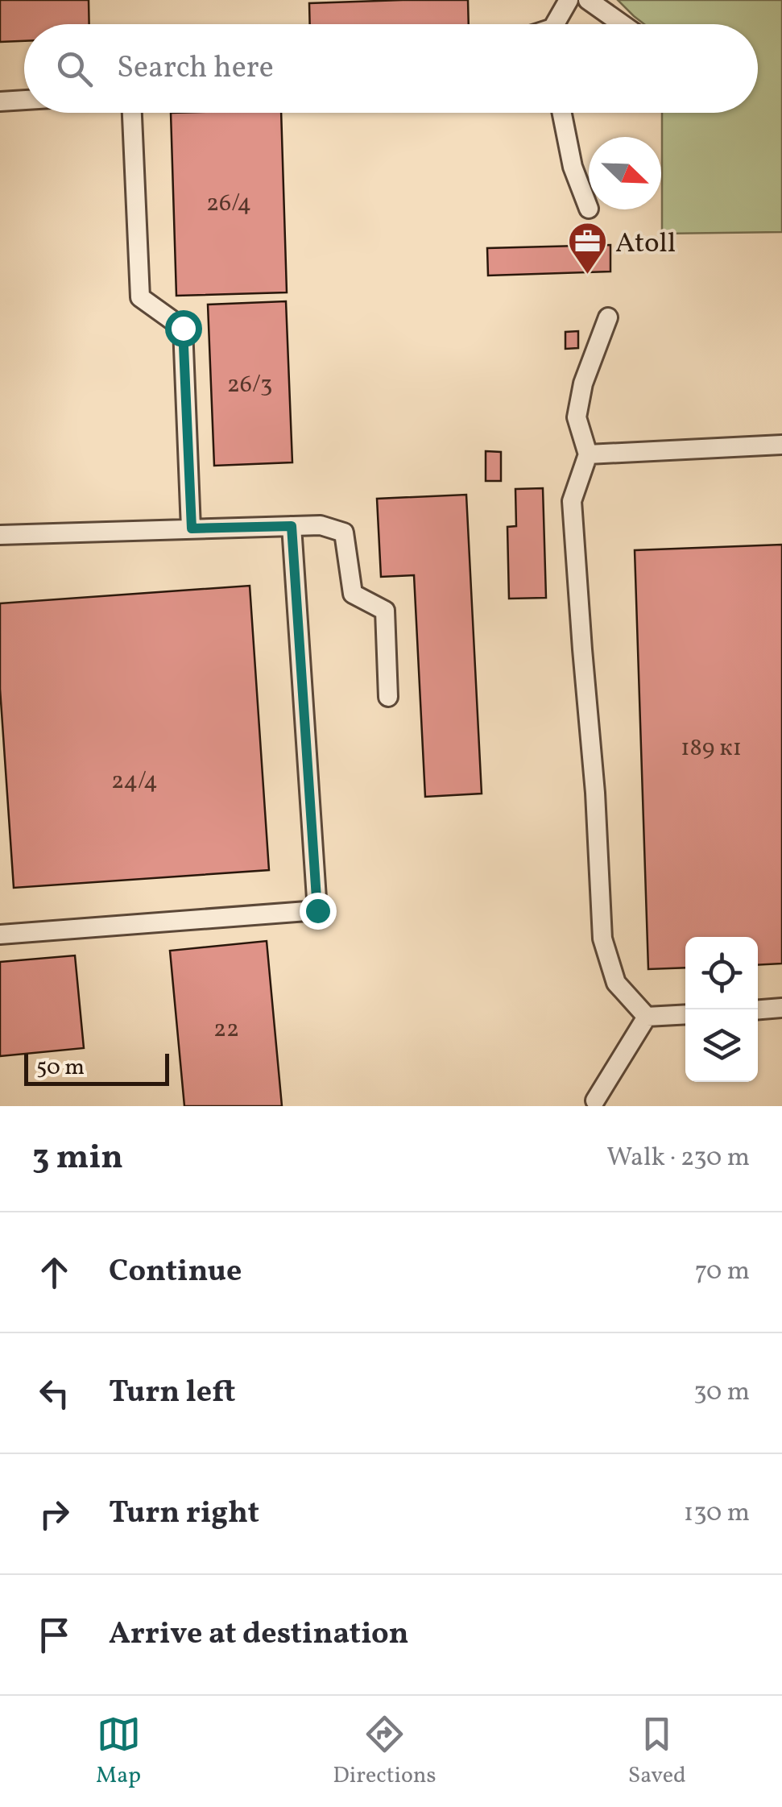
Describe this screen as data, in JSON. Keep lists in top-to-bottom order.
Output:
{
  "places": {
    "office": ["Atoll"]
  },
  "house_numbers": [
    "26/4",
    "26/3",
    "189 к1",
    "24/4",
    "22"
  ],
  "scale_bar": "50 m",
  "north": "bottom right",
  "page": {
    "search": "Search here",
    "scale": "50 m",
    "heading": ["3 min", "Walk · 230 m"],
    "list": [
      ["Continue", "70 m"],
      ["Turn left", "30 m"],
      ["Turn right", "130 m"],
      "Arrive at destination"
    ],
    "nav": ["Map", "Directions", "Saved"]
  }
}
